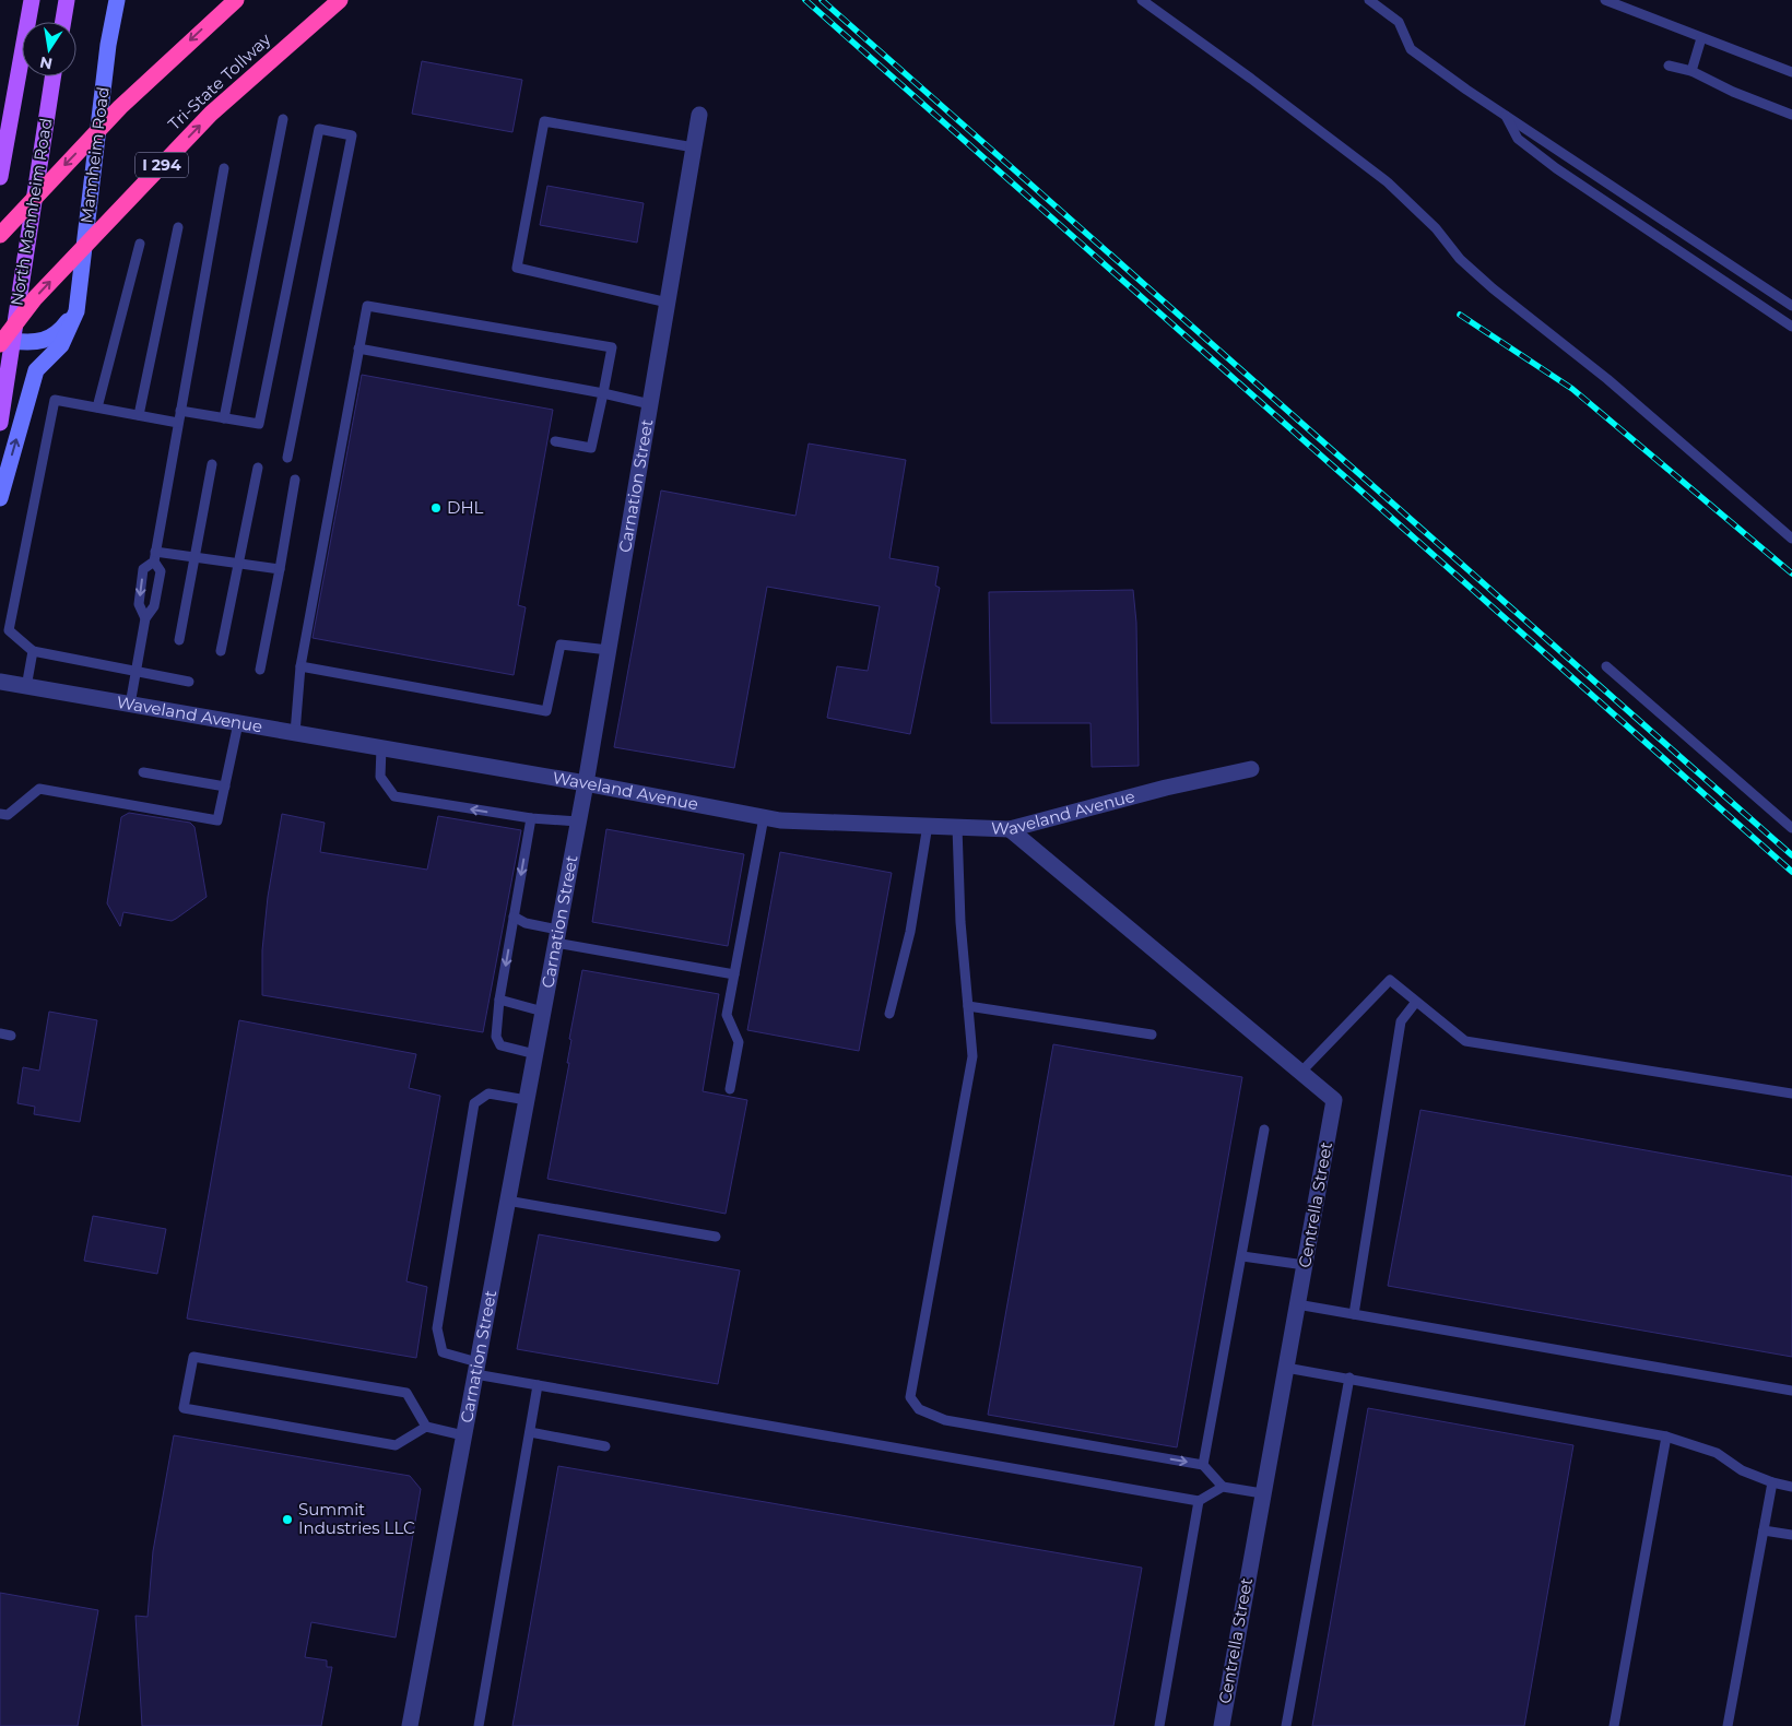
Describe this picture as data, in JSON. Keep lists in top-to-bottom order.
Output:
{
  "streets": {
    "highway": ["Tri-State Tollway", "I 294"],
    "main road": ["North Mannheim Road"],
    "street": [
      "Mannheim Road",
      "Carnation Street",
      "Waveland Avenue",
      "Centrella Street"
    ]
  },
  "crossings": [
    ["Tri-State Tollway", "North Mannheim Road"],
    ["Carnation Street", "Waveland Avenue"],
    ["Waveland Avenue", "Centrella Street"]
  ],
  "one_way": ["Mannheim Road"],
  "places": ["DHL", "Summit Industries LLC"],
  "north": "bottom"
}
